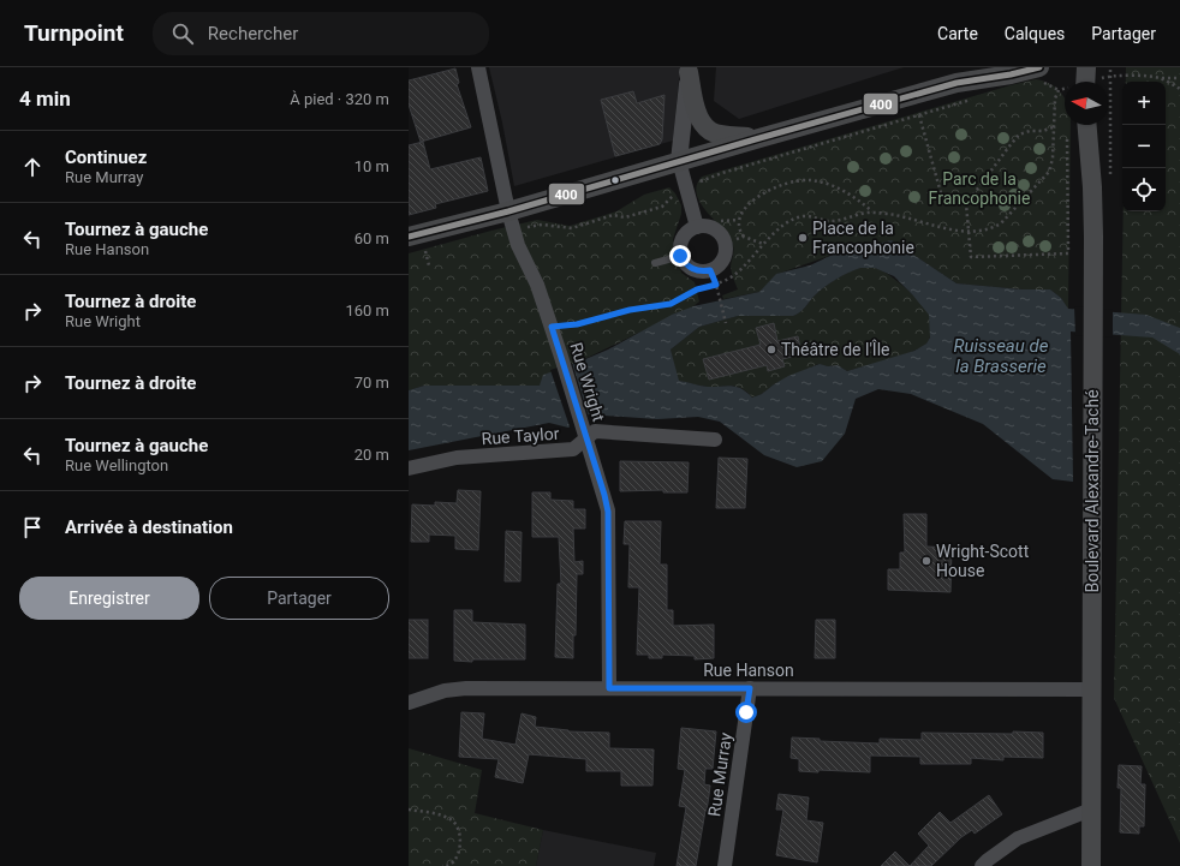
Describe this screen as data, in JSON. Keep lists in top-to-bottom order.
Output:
{
  "streets": {
    "main road": ["Boulevard Alexandre-Taché"],
    "street": [
      "Rue Wright",
      "Rue Taylor",
      "Rue Hanson",
      "Rue Murray"
    ]
  },
  "crossings": [
    ["Rue Wright", "Rue Taylor"],
    ["Rue Wright", "Rue Hanson"],
    ["Boulevard Alexandre-Taché", "Rue Hanson"],
    ["Rue Hanson", "Rue Murray"]
  ],
  "water": ["Ruisseau de la Brasserie"],
  "parks": ["Parc de la Francophonie"],
  "places": ["Place de la Francophonie", "Théâtre de l'Île", "Wright-Scott House"],
  "lines": ["transit line 400"],
  "north": "left",
  "page": {
    "header": "Turnpoint",
    "search": "Rechercher",
    "nav": ["Carte", "Calques", "Partager"],
    "heading": ["4 min", "À pied · 320 m"],
    "map_buttons": ["+", "−"],
    "list": [
      ["Continuez", "Rue Murray", "10 m"],
      ["Tournez à gauche", "Rue Hanson", "60 m"],
      ["Tournez à droite", "Rue Wright", "160 m"],
      ["Tournez à droite", "70 m"],
      ["Tournez à gauche", "Rue Wellington", "20 m"],
      "Arrivée à destination"
    ],
    "buttons": ["Enregistrer", "Partager"]
  }
}
